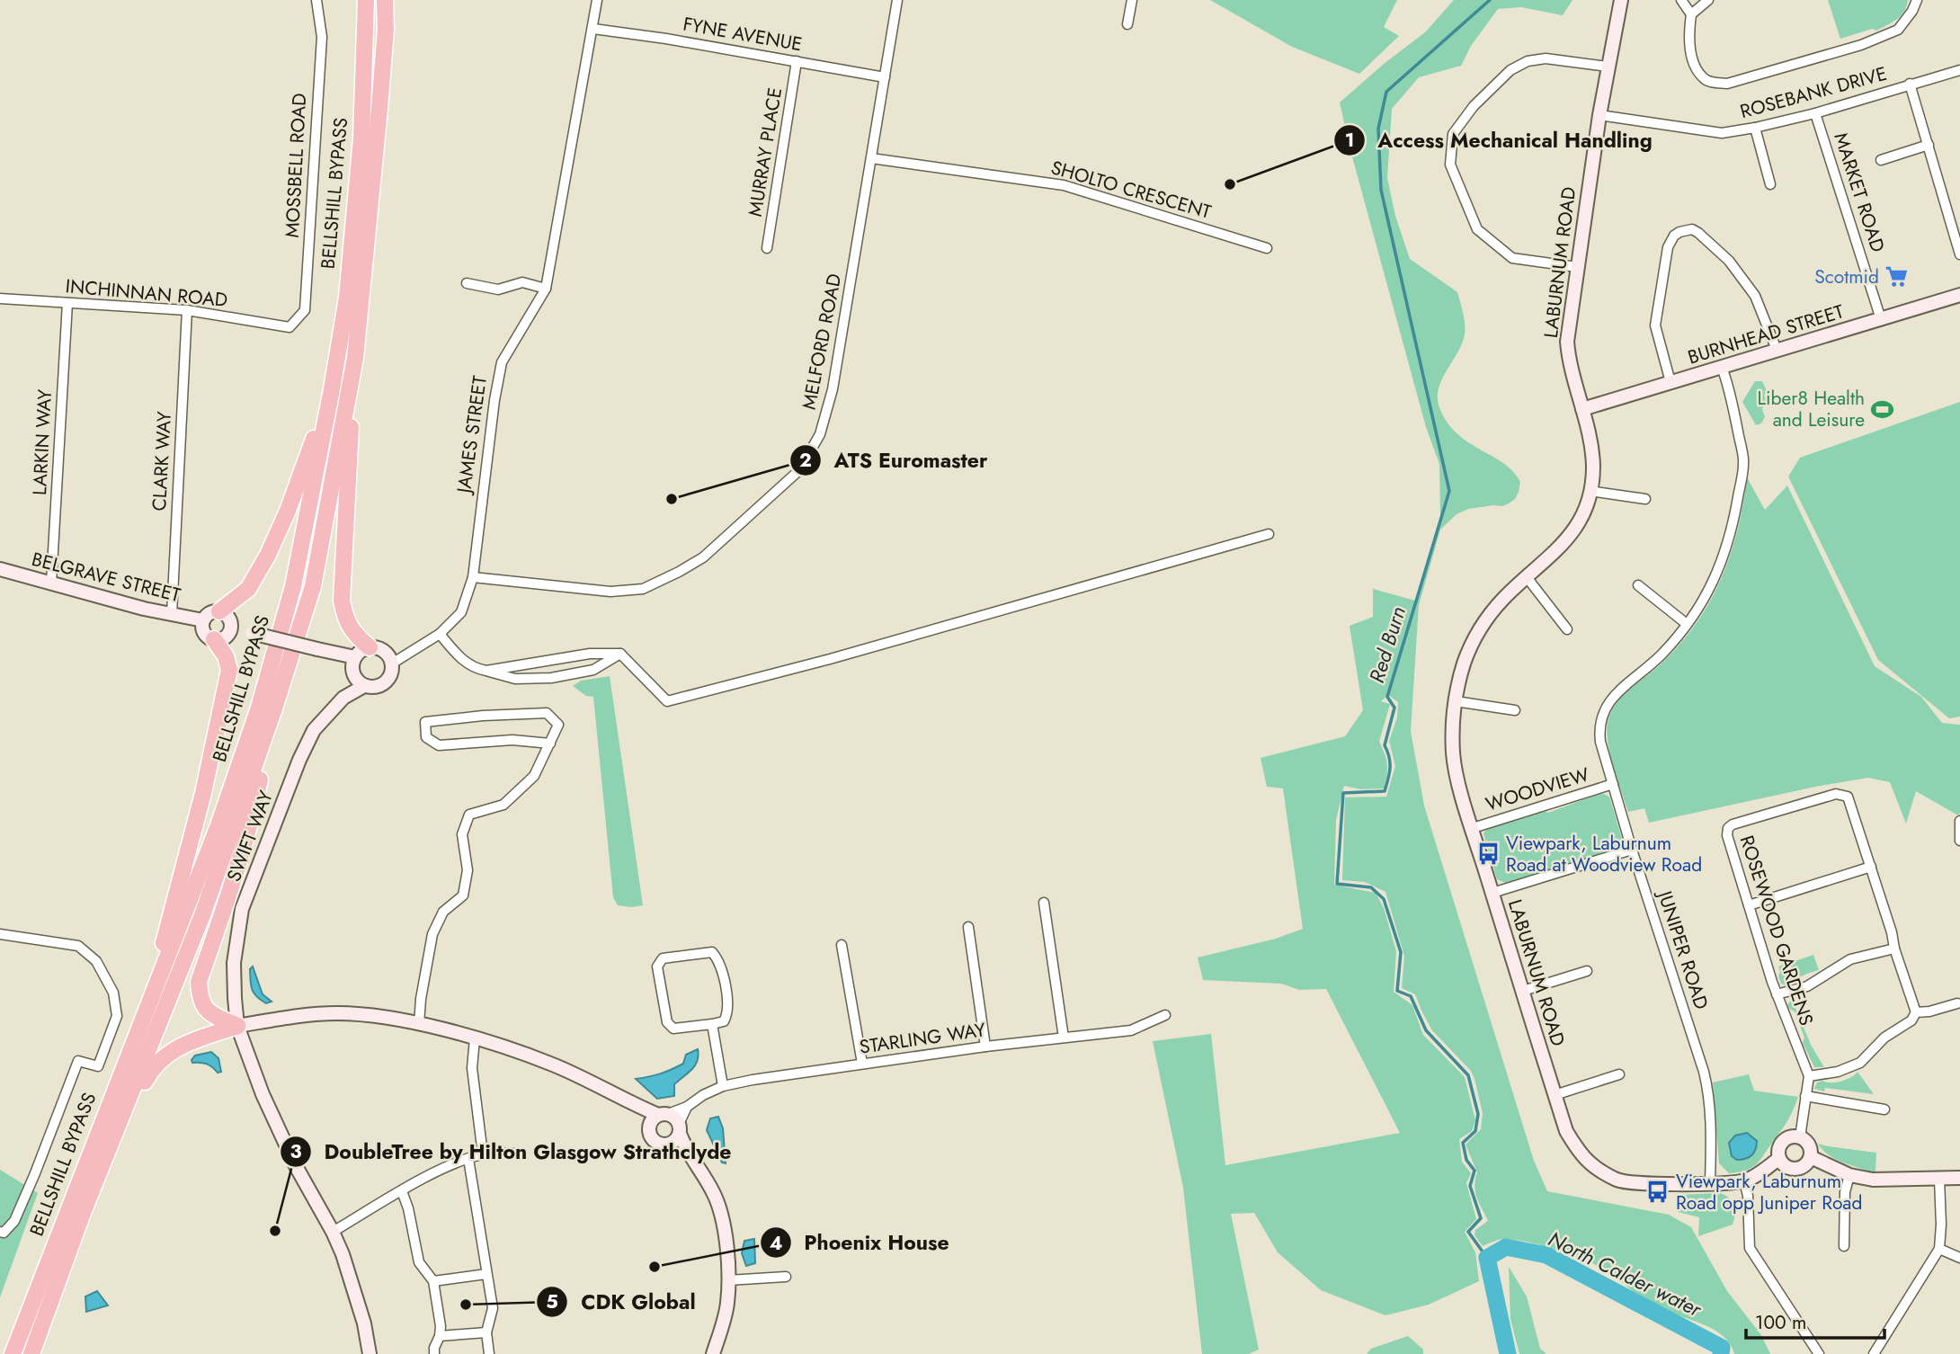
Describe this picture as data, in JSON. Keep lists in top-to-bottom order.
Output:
{
  "streets": {
    "highway": ["BELLSHILL BYPASS"],
    "street": [
      "FYNE AVENUE",
      "ROSEBANK DRIVE",
      "MURRAY PLACE",
      "MOSSBELL ROAD",
      "SHOLTO CRESCENT",
      "MARKET ROAD",
      "LABURNUM ROAD",
      "INCHINNAN ROAD",
      "BURNHEAD STREET",
      "MELFORD ROAD",
      "JAMES STREET",
      "LARKIN WAY",
      "CLARK WAY",
      "BELGRAVE STREET",
      "WOODVIEW",
      "SWIFT WAY",
      "ROSEWOOD GARDENS",
      "JUNIPER ROAD",
      "STARLING WAY"
    ]
  },
  "crossings": [
    ["FYNE AVENUE", "MURRAY PLACE"],
    ["FYNE AVENUE", "MELFORD ROAD"],
    ["FYNE AVENUE", "JAMES STREET"],
    ["ROSEBANK DRIVE", "MARKET ROAD"],
    ["ROSEBANK DRIVE", "LABURNUM ROAD"],
    ["MOSSBELL ROAD", "INCHINNAN ROAD"],
    ["SHOLTO CRESCENT", "MELFORD ROAD"],
    ["MARKET ROAD", "BURNHEAD STREET"],
    ["LABURNUM ROAD", "BURNHEAD STREET"],
    ["LABURNUM ROAD", "WOODVIEW"],
    ["LABURNUM ROAD", "JUNIPER ROAD"],
    ["INCHINNAN ROAD", "LARKIN WAY"],
    ["INCHINNAN ROAD", "CLARK WAY"],
    ["BURNHEAD STREET", "JUNIPER ROAD"],
    ["MELFORD ROAD", "JAMES STREET"],
    ["JAMES STREET", "SWIFT WAY"],
    ["LARKIN WAY", "BELGRAVE STREET"],
    ["CLARK WAY", "BELGRAVE STREET"],
    ["WOODVIEW", "JUNIPER ROAD"]
  ],
  "water": ["Red Burn", "North Calder water"],
  "places": {
    "other": [
      "Access Mechanical Handling",
      "ATS Euromaster",
      "DoubleTree by Hilton Glasgow Strathclyde",
      "Phoenix House",
      "CDK Global"
    ],
    "supermarket": ["Scotmid"],
    "sports": ["Liber8 Health and Leisure"],
    "bus stop": ["Viewpark, Laburnum Road at Woodview Road", "Viewpark, Laburnum Road opp Juniper Road"]
  },
  "scale_bar": "100 m"
}
